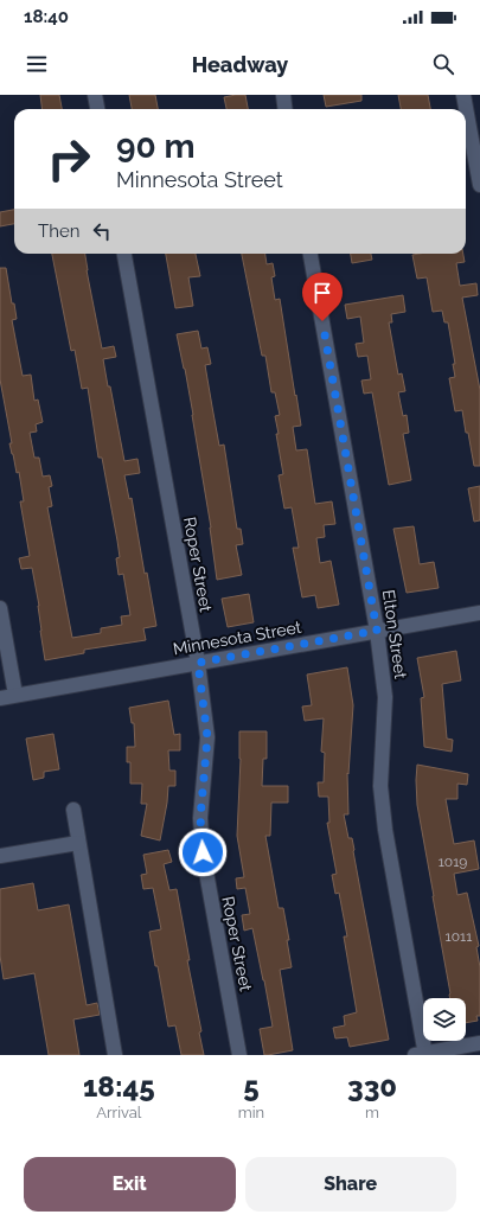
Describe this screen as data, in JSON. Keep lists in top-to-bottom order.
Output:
{
  "streets": {
    "street": ["Roper Street", "Elton Street", "Minnesota Street"]
  },
  "crossings": [
    ["Roper Street", "Minnesota Street"],
    ["Elton Street", "Minnesota Street"]
  ],
  "house_numbers": ["1019", "1011"],
  "page": {
    "status": "18:40",
    "header": "Headway",
    "turn": ["90 m", "Minnesota Street"],
    "then": "Then",
    "eta": [
      "18:45",
      "Arrival",
      "5",
      "min",
      "330",
      "m"
    ],
    "buttons": ["Exit", "Share"]
  }
}
